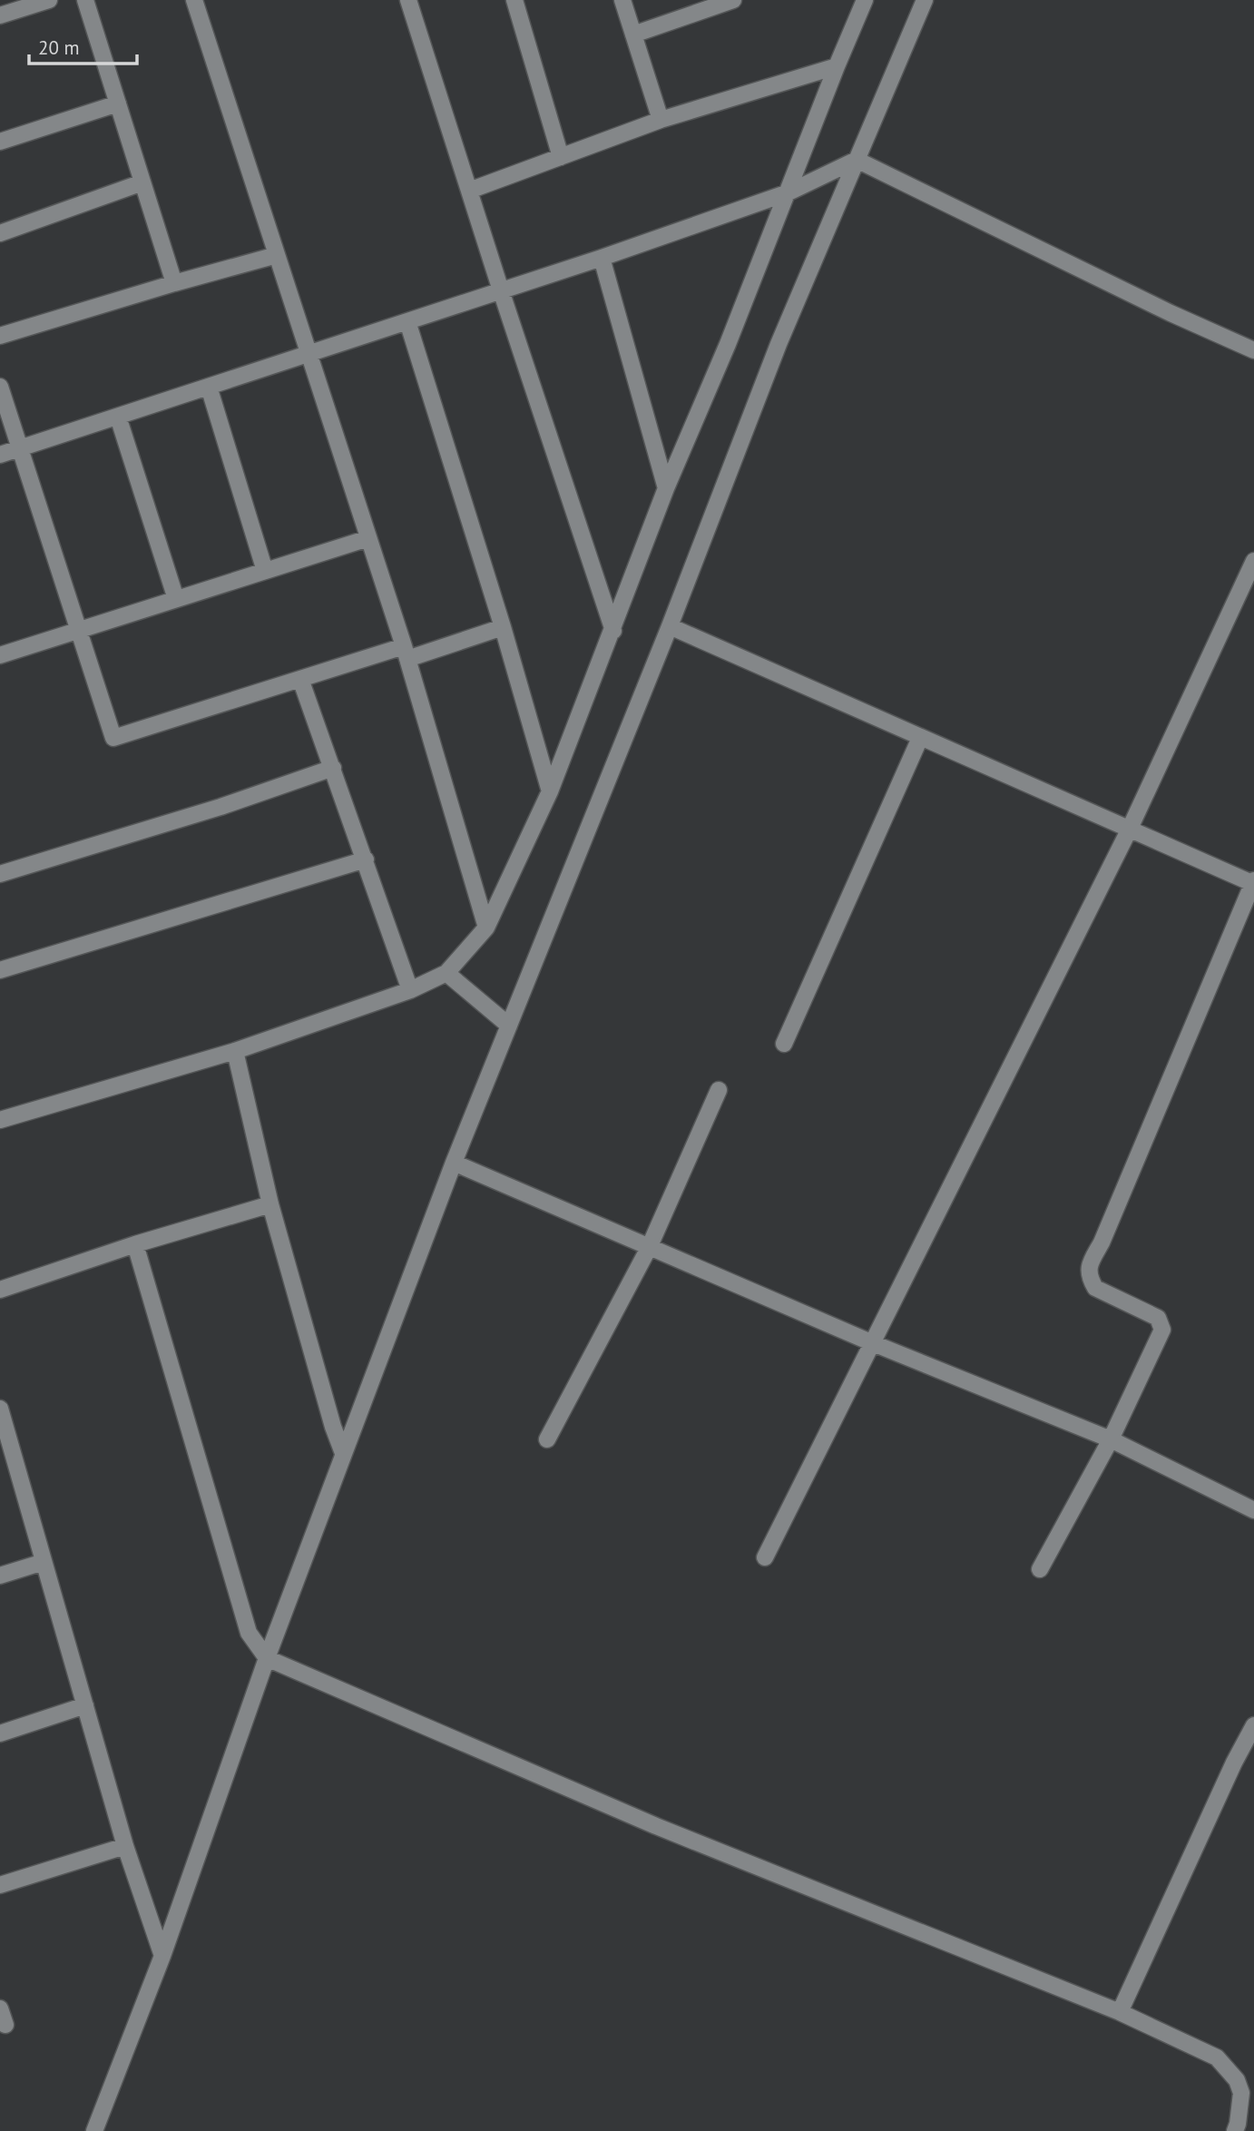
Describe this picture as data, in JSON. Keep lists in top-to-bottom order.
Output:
{
  "scale_bar": "20 m"
}
